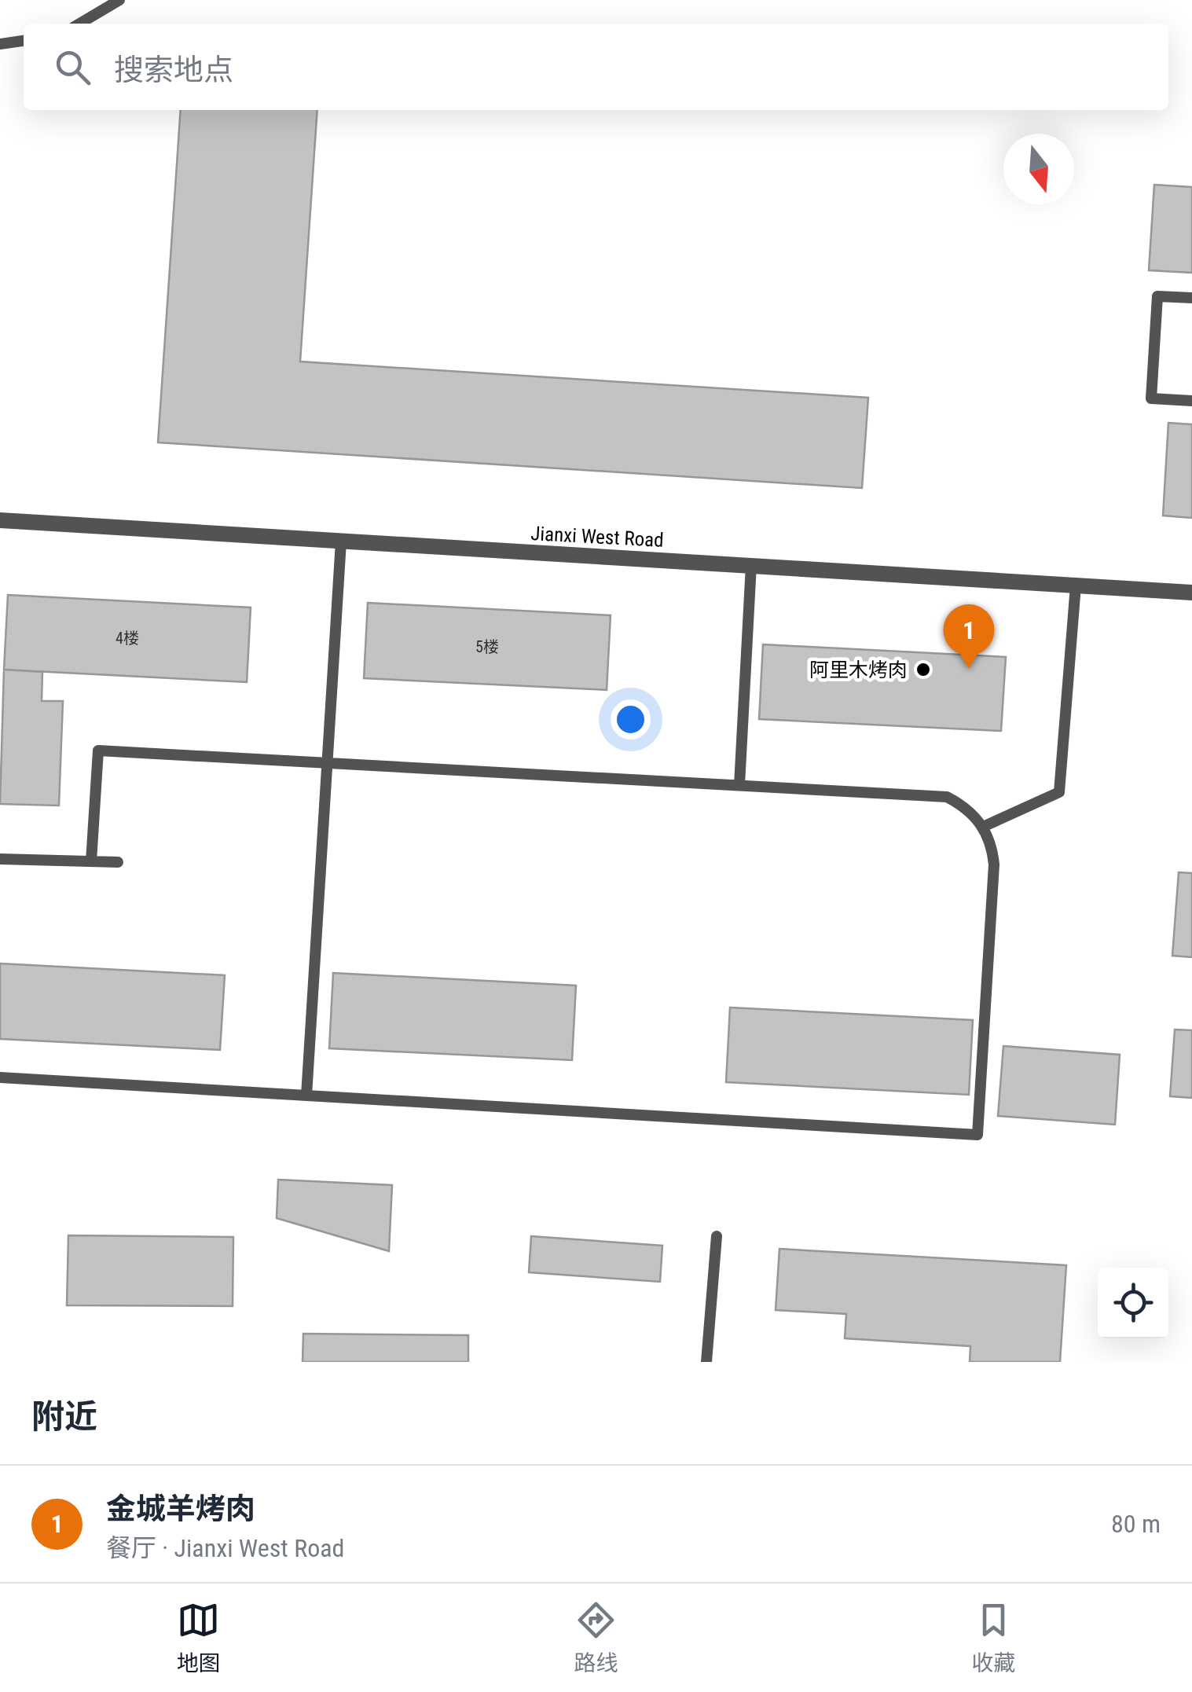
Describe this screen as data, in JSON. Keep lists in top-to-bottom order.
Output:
{
  "streets": {
    "street": ["Jianxi West Road"]
  },
  "places": ["阿里木烤肉"],
  "house_numbers": ["4楼", "5楼"],
  "north": "bottom",
  "page": {
    "search": "搜索地点",
    "pins": "1",
    "heading": "附近",
    "list": [
      {
        "mark": "1",
        "name": "金城羊烤肉",
        "note": "餐厅 · Jianxi West Road",
        "value": "80 m"
      }
    ],
    "nav": ["地图", "路线", "收藏"]
  }
}
